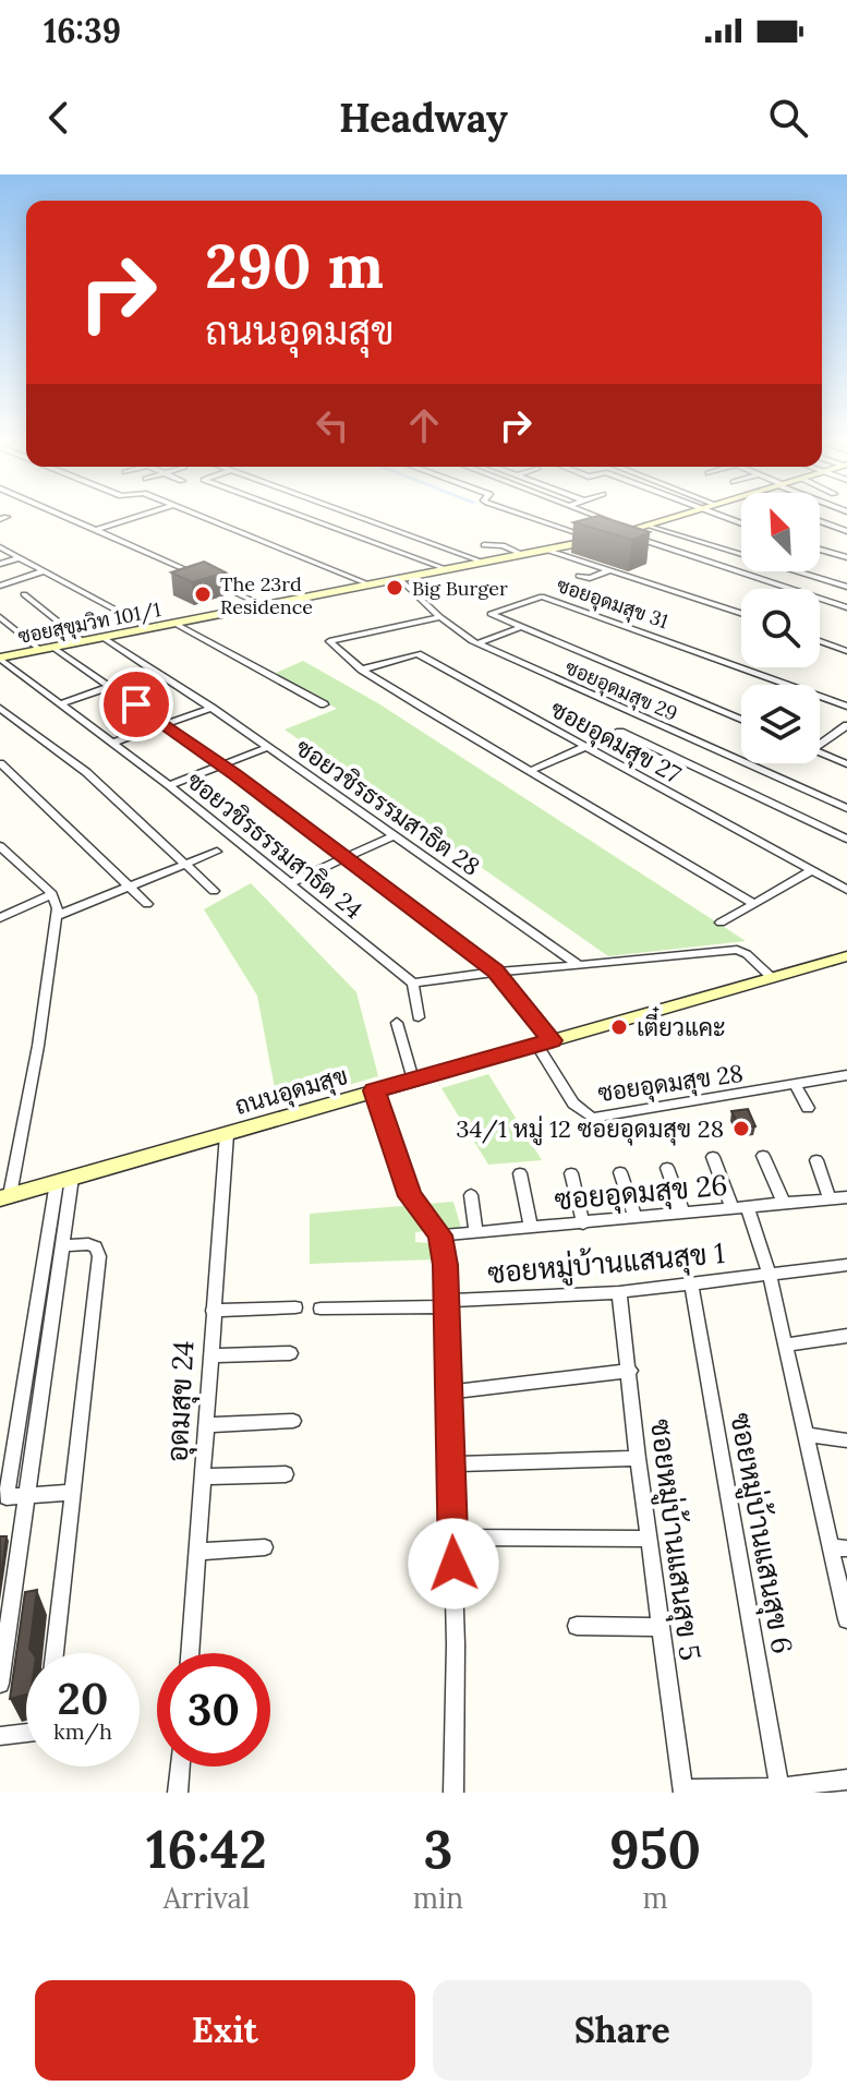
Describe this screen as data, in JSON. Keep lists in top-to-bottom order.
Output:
{
  "streets": {
    "street": [
      "ซอยอุดมสุข 31",
      "ซอยสุขุมวิท 101/1",
      "ซอยอุดมสุข 29",
      "ซอยอุดมสุข 27",
      "ซอยวชิรธรรมสาธิต 28",
      "ซอยวชิรธรรมสาธิต 24",
      "ซอยอุดมสุข 28",
      "ถนนอุดมสุข",
      "ซอยอุดมสุข 26",
      "ซอยหมู่บ้านแสนสุข 1",
      "อุดมสุข 24",
      "ซอยหมู่บ้านแสนสุข 6",
      "ซอยหมู่บ้านแสนสุข 5"
    ]
  },
  "crossings": [
    ["ซอยสุขุมวิท 101/1", "ซอยอุดมสุข 29"],
    ["ซอยสุขุมวิท 101/1", "ซอยวชิรธรรมสาธิต 28"],
    ["ซอยสุขุมวิท 101/1", "ซอยวชิรธรรมสาธิต 24"],
    ["ซอยอุดมสุข 28", "ถนนอุดมสุข"],
    ["ถนนอุดมสุข", "อุดมสุข 24"],
    ["ซอยหมู่บ้านแสนสุข 1", "ซอยหมู่บ้านแสนสุข 6"],
    ["ซอยหมู่บ้านแสนสุข 1", "ซอยหมู่บ้านแสนสุข 5"]
  ],
  "places": [
    "Big Burger",
    "The 23rd Residence",
    "เตี๋ยวแคะ",
    "34/1 หมู่ 12 ซอยอุดมสุข 28"
  ],
  "north": "top left",
  "page": {
    "status": "16:39",
    "header": "Headway",
    "turn": ["290 m", "ถนนอุดมสุข"],
    "speed": "20 km/h",
    "limit": "30",
    "eta": [
      "16:42",
      "Arrival",
      "3",
      "min",
      "950",
      "m"
    ],
    "buttons": ["Exit", "Share"]
  }
}
